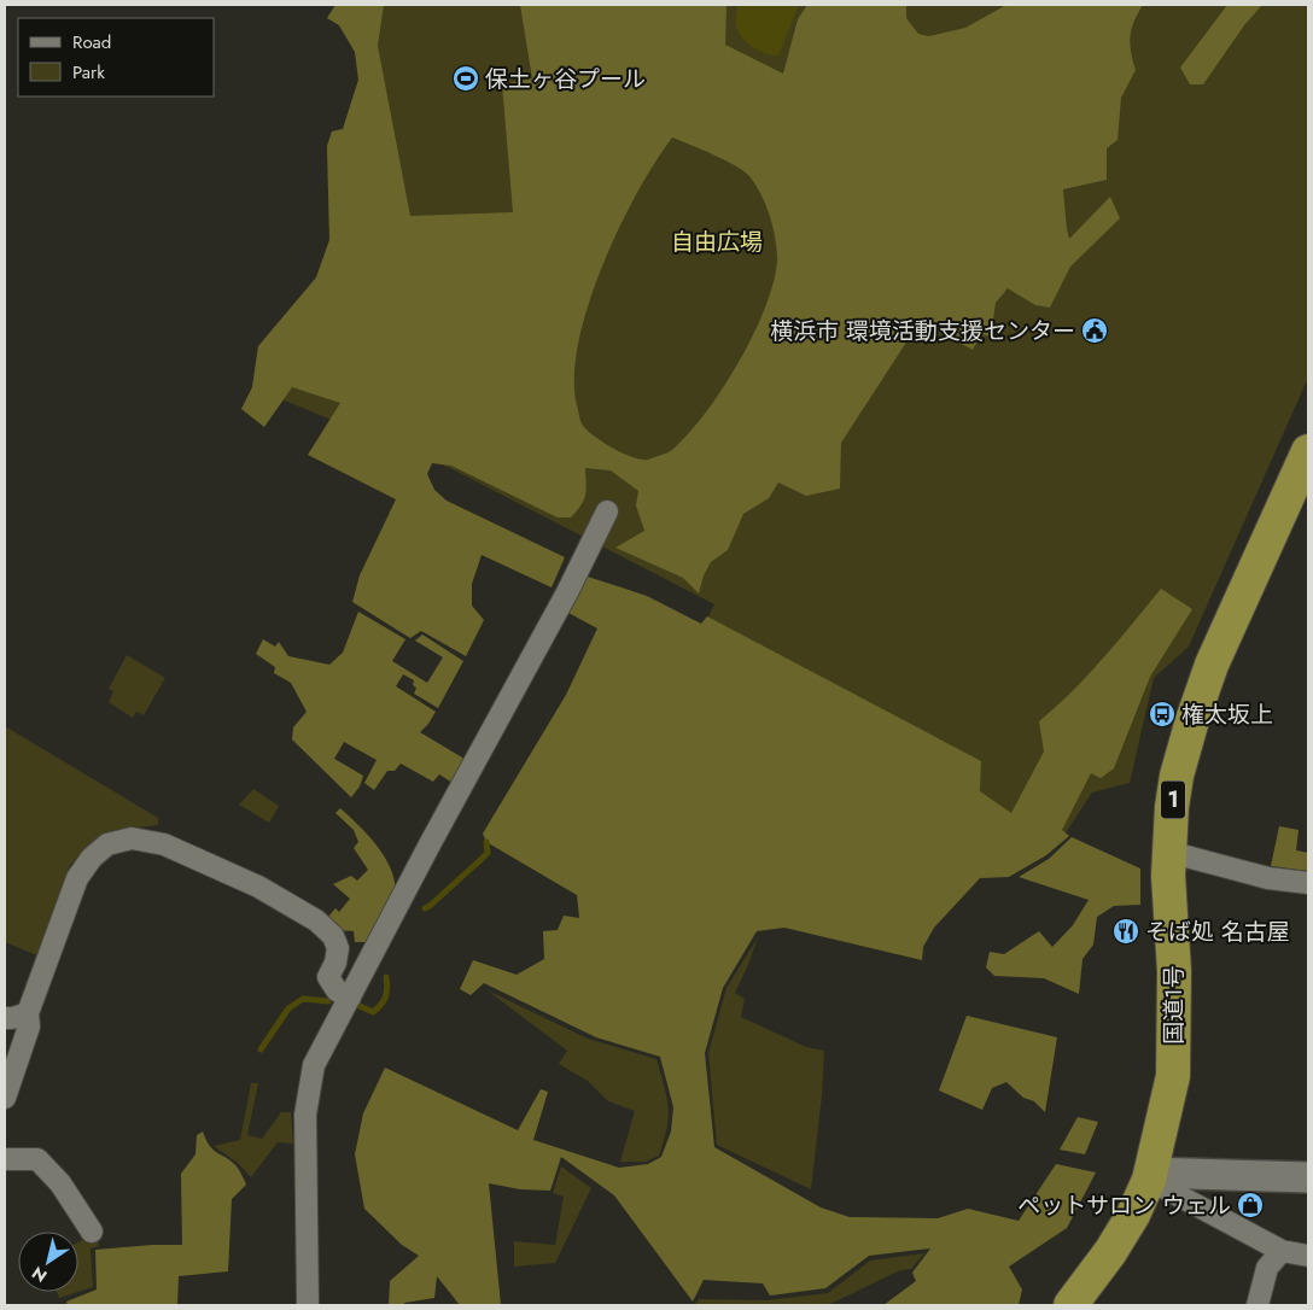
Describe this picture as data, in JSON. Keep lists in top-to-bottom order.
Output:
{
  "streets": {
    "highway": ["1", "国道1号"]
  },
  "parks": ["自由広場"],
  "places": {
    "sports": ["保土ヶ谷プール"],
    "public building": ["横浜市 環境活動支援センター"],
    "bus stop": ["権太坂上"],
    "restaurant": ["そば処 名古屋"],
    "shop": ["ペットサロン ウェル"]
  },
  "legend": ["Road", "Park"],
  "north": "bottom left"
}
